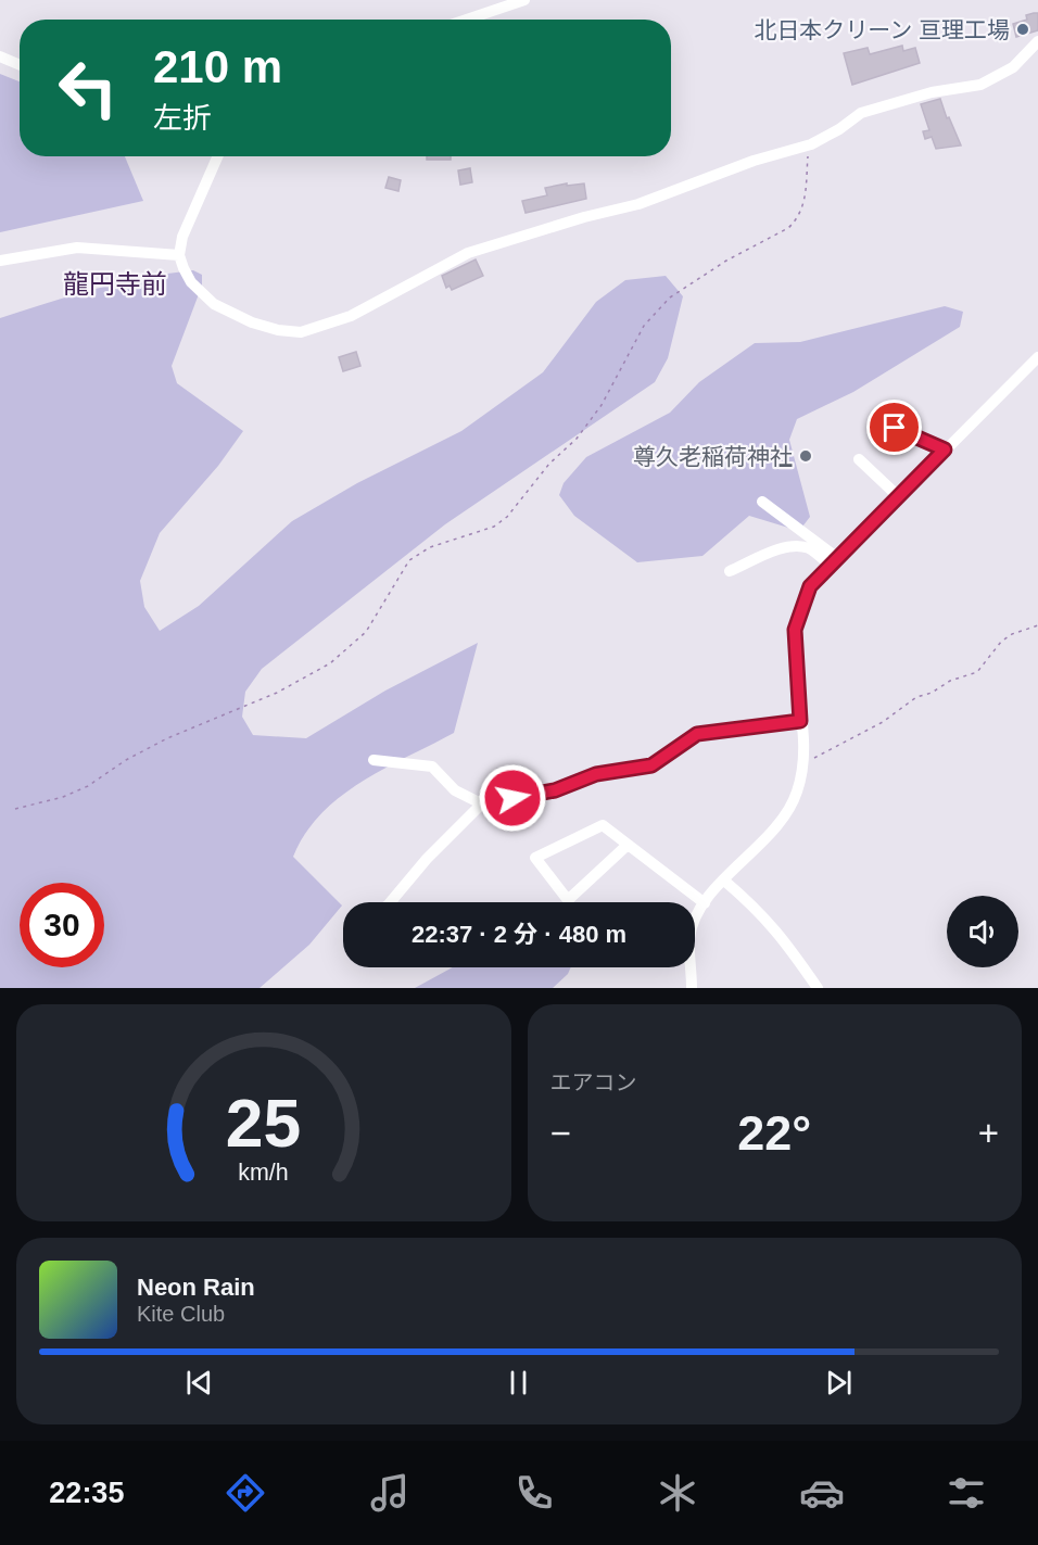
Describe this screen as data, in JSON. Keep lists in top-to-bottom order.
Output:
{
  "districts": ["龍円寺前"],
  "places": ["北日本クリーン 亘理工場", "尊久老稲荷神社"],
  "page": {
    "turn": ["210 m", "左折"],
    "limit": "30",
    "trip": "22:37 · 2 分 · 480 m",
    "tile": "エアコン",
    "heat": ["−", "22°", "+"],
    "song": ["Neon Rain", "Kite Club"],
    "tabs": "22:35",
    "gauge": ["25", "km/h"]
  }
}
